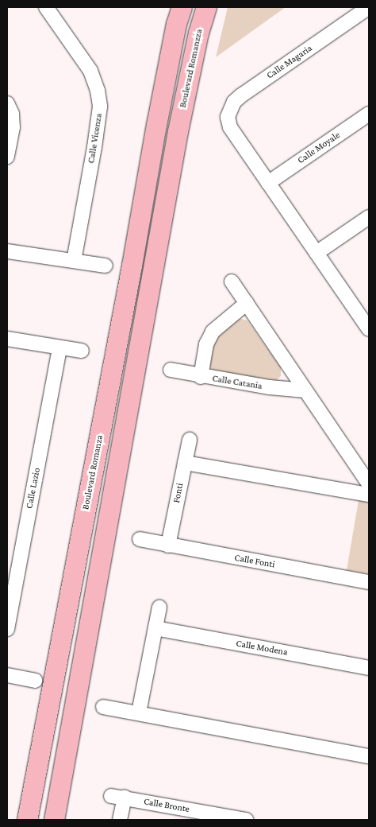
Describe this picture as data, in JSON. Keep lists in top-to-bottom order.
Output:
{
  "streets": {
    "main road": ["Boulevard Romanzza", "Boulevard Romanza"],
    "street": [
      "Calle Magaria",
      "Calle Vicenza",
      "Calle Moyale",
      "Calle Catania",
      "Calle Lazio",
      "Fonti",
      "Calle Fonti",
      "Calle Modena",
      "Calle Bronte"
    ]
  },
  "crossings": [
    ["Calle Magaria", "Calle Moyale"],
    ["Fonti", "Calle Fonti"]
  ]
}
